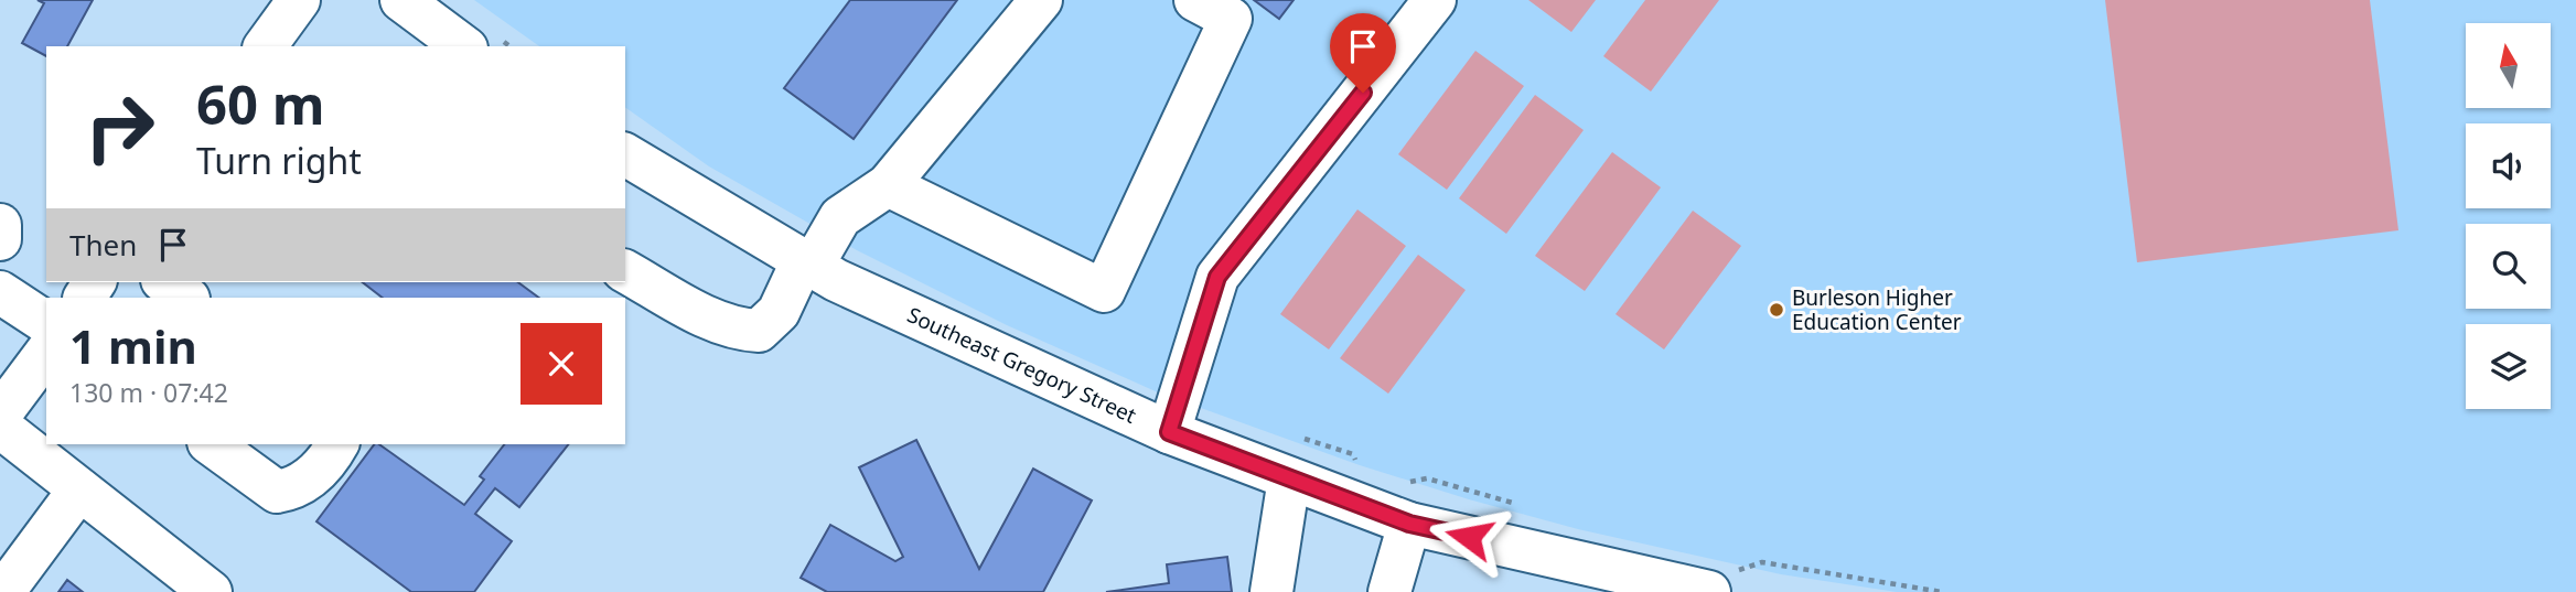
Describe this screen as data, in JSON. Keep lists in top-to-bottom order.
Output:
{
  "streets": {
    "street": ["Southeast Gregory Street"]
  },
  "places": ["Burleson Higher Education Center"],
  "north": "top",
  "page": {
    "turn": ["60 m", "Turn right"],
    "then": "Then",
    "heading": ["1 min", "130 m · 07:42"]
  }
}
